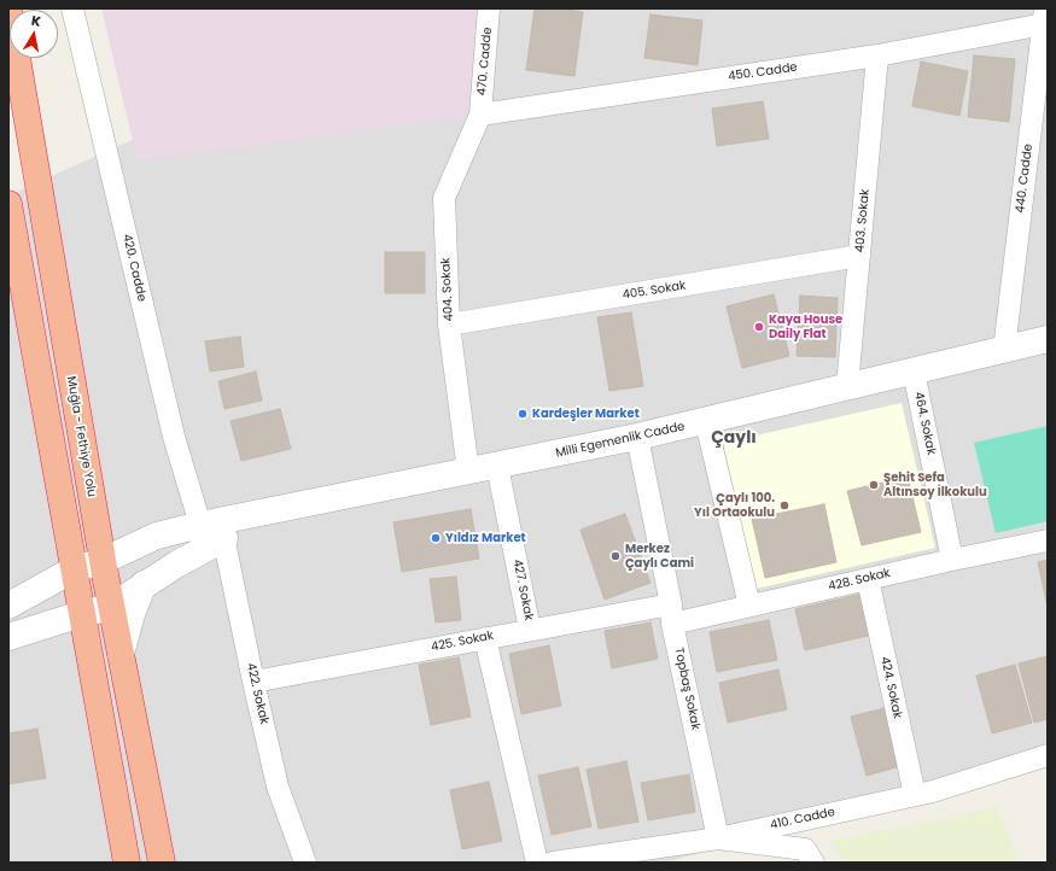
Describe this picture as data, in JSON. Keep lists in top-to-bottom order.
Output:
{
  "streets": {
    "highway": ["Muğla - Fethiye Yolu"],
    "street": [
      "470. Cadde",
      "450. Cadde",
      "440. Cadde",
      "403. Sokak",
      "420. Cadde",
      "404. Sokak",
      "405. Sokak",
      "464. Sokak",
      "Milli Egemenlik Cadde",
      "428. Sokak",
      "427. Sokak",
      "425. Sokak",
      "424. Sokak",
      "Topbaş Sokak",
      "422. Sokak",
      "410. Cadde"
    ]
  },
  "crossings": [
    ["470. Cadde", "450. Cadde"],
    ["470. Cadde", "404. Sokak"],
    ["450. Cadde", "440. Cadde"],
    ["450. Cadde", "403. Sokak"],
    ["450. Cadde", "404. Sokak"],
    ["440. Cadde", "Milli Egemenlik Cadde"],
    ["403. Sokak", "405. Sokak"],
    ["403. Sokak", "Milli Egemenlik Cadde"],
    ["420. Cadde", "Milli Egemenlik Cadde"],
    ["420. Cadde", "422. Sokak"],
    ["404. Sokak", "405. Sokak"],
    ["404. Sokak", "Milli Egemenlik Cadde"],
    ["464. Sokak", "Milli Egemenlik Cadde"],
    ["464. Sokak", "428. Sokak"],
    ["Milli Egemenlik Cadde", "427. Sokak"],
    ["Milli Egemenlik Cadde", "Topbaş Sokak"],
    ["Milli Egemenlik Cadde", "422. Sokak"],
    ["428. Sokak", "425. Sokak"],
    ["428. Sokak", "424. Sokak"],
    ["428. Sokak", "Topbaş Sokak"],
    ["427. Sokak", "425. Sokak"],
    ["425. Sokak", "Topbaş Sokak"],
    ["425. Sokak", "422. Sokak"],
    ["424. Sokak", "410. Cadde"],
    ["Topbaş Sokak", "410. Cadde"]
  ],
  "districts": ["Çaylı"],
  "places": [
    "Kaya House Daily Flat",
    "Kardeşler Market",
    "Şehit Sefa Altınsoy İlkokulu",
    "Çaylı 100. Yıl Ortaokulu",
    "Yıldız Market",
    "Merkez Çaylı Cami"
  ],
  "north": "top"
}
